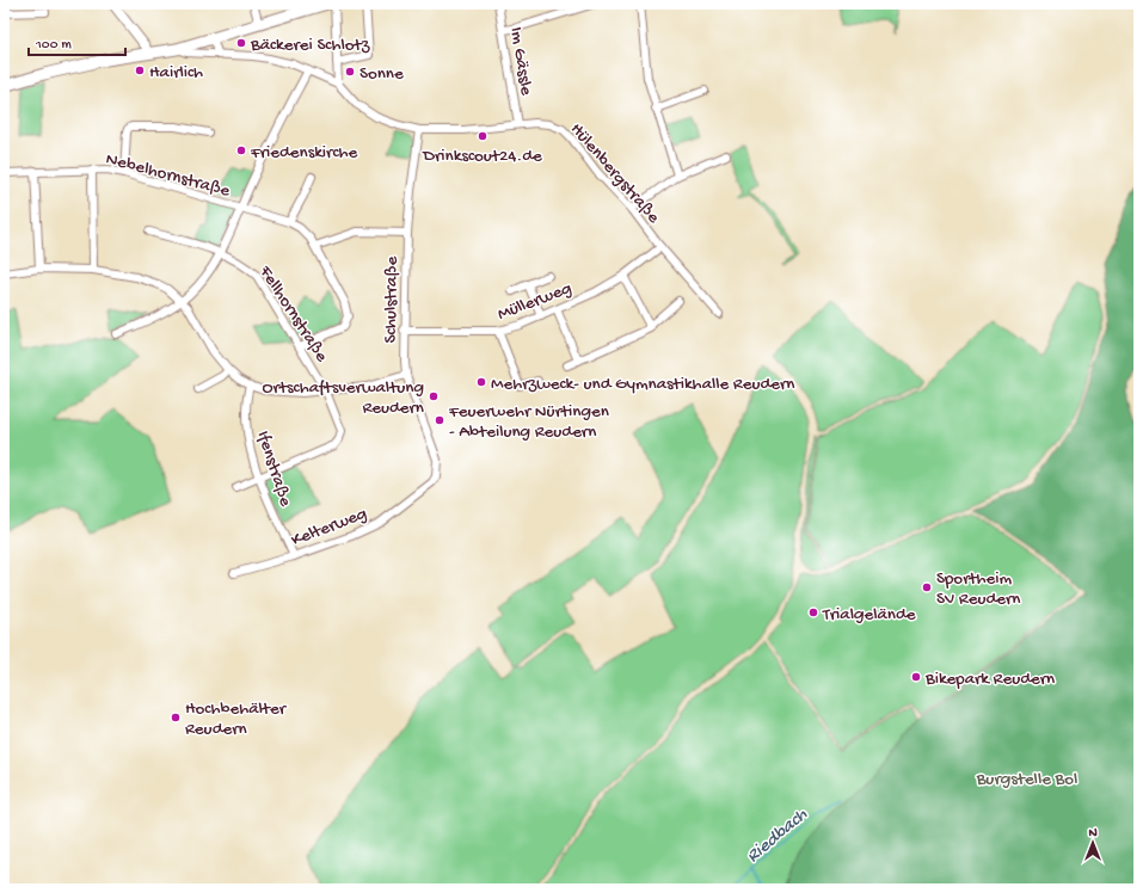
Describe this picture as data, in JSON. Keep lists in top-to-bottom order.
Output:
{
  "streets": {
    "street": [
      "Im Gässle",
      "Hülenbergstraße",
      "Nebelhornstraße",
      "Schulstraße",
      "Müllerweg",
      "Fellhornstraße",
      "Ifenstraße",
      "Kelterweg"
    ]
  },
  "crossings": [
    ["Im Gässle", "Hülenbergstraße"],
    ["Hülenbergstraße", "Schulstraße"],
    ["Hülenbergstraße", "Müllerweg"],
    ["Schulstraße", "Müllerweg"],
    ["Schulstraße", "Kelterweg"],
    ["Fellhornstraße", "Ifenstraße"],
    ["Ifenstraße", "Kelterweg"]
  ],
  "water": ["Riedbach"],
  "parks": ["Burgstelle Bol"],
  "places": [
    "Bäckerei Schlotz",
    "Hairlich",
    "Sonne",
    "Drinkscout24.de",
    "Friedenskirche",
    "Mehrzweck- und Gymnastikhalle Reudern",
    "Ortschaftsverwaltung Reudern",
    "Feuerwehr Nürtingen - Abteilung Reudern",
    "Sportheim SV Reudern",
    "Trialgelände",
    "Bikepark Reudern",
    "Hochbehälter Reudern"
  ],
  "scale_bar": "100 m",
  "north": "top"
}
